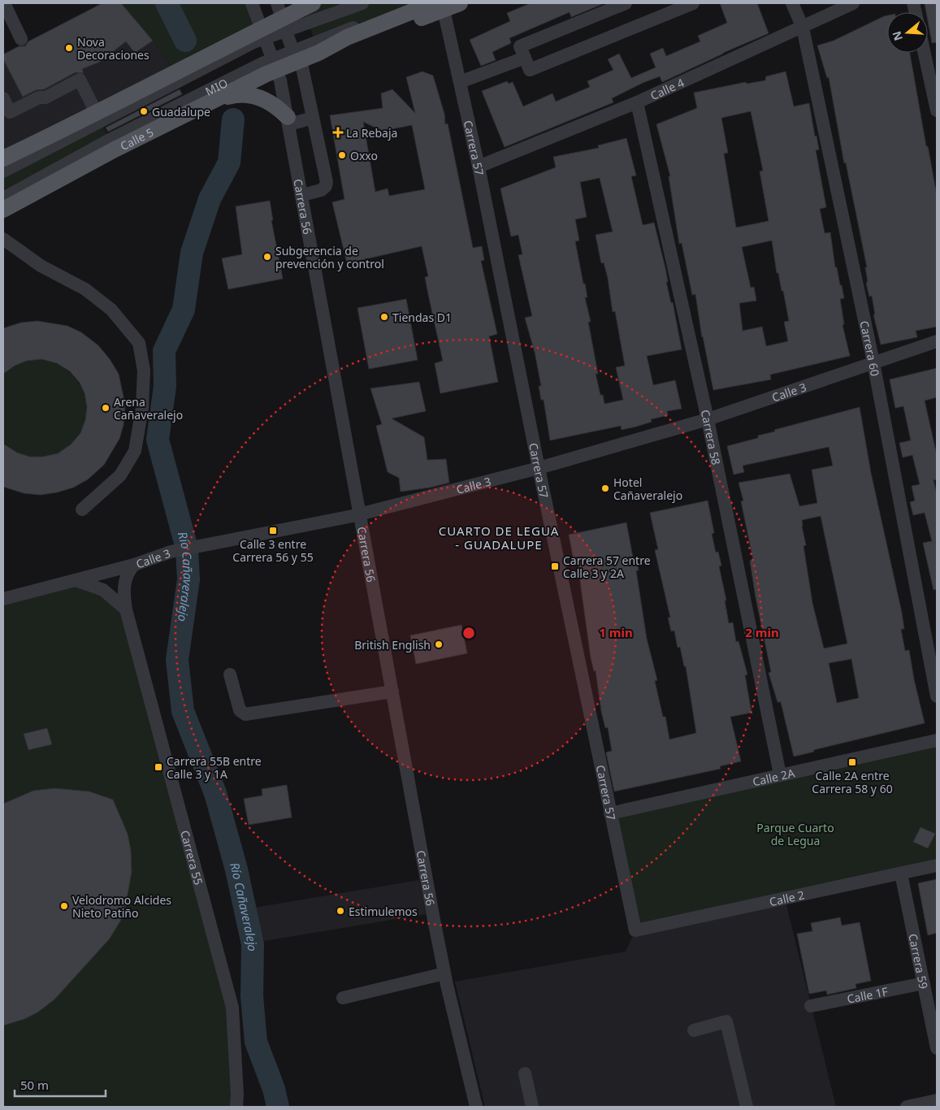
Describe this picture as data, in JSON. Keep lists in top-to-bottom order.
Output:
{
  "streets": {
    "main road": ["Calle 5"],
    "street": [
      "MIO",
      "Calle 4",
      "Carrera 57",
      "Carrera 56",
      "Carrera 60",
      "Calle 3",
      "Carrera 58",
      "Calle 2A",
      "Carrera 55",
      "Calle 2",
      "Carrera 59",
      "Calle 1F"
    ]
  },
  "crossings": [
    ["MIO", "Calle 5"],
    ["MIO", "Carrera 56"],
    ["Calle 4", "Carrera 57"],
    ["Calle 4", "Carrera 60"],
    ["Calle 4", "Carrera 58"],
    ["Calle 5", "Carrera 57"],
    ["Calle 5", "Carrera 56"],
    ["Carrera 57", "Calle 3"],
    ["Carrera 57", "Calle 2A"],
    ["Carrera 57", "Calle 2"],
    ["Carrera 56", "Calle 3"],
    ["Carrera 60", "Calle 3"],
    ["Calle 3", "Carrera 58"],
    ["Calle 3", "Carrera 55"],
    ["Carrera 58", "Calle 2A"],
    ["Calle 2", "Carrera 59"],
    ["Carrera 59", "Calle 1F"]
  ],
  "districts": ["CUARTO DE LEGUA - GUADALUPE"],
  "water": ["Río Cañaveralejo"],
  "parks": ["Parque Cuarto de Legua"],
  "places": {
    "other": [
      "Nova Decoraciones",
      "Guadalupe",
      "Oxxo",
      "Subgerencia de prevención y control",
      "Tiendas D1",
      "Arena Cañaveralejo",
      "Hotel Cañaveralejo",
      "British English",
      "Velodromo Alcides Nieto Patiño",
      "Estimulemos"
    ],
    "health": ["La Rebaja"],
    "transit": [
      "Calle 3 entre Carrera 56 y 55",
      "Carrera 57 entre Calle 3 y 2A",
      "Calle 2A entre Carrera 58 y 60",
      "Carrera 55B entre Calle 3 y 1A"
    ]
  },
  "scale_bar": "50 m",
  "north": "left",
  "rings": ["1 min", "2 min"]
}
